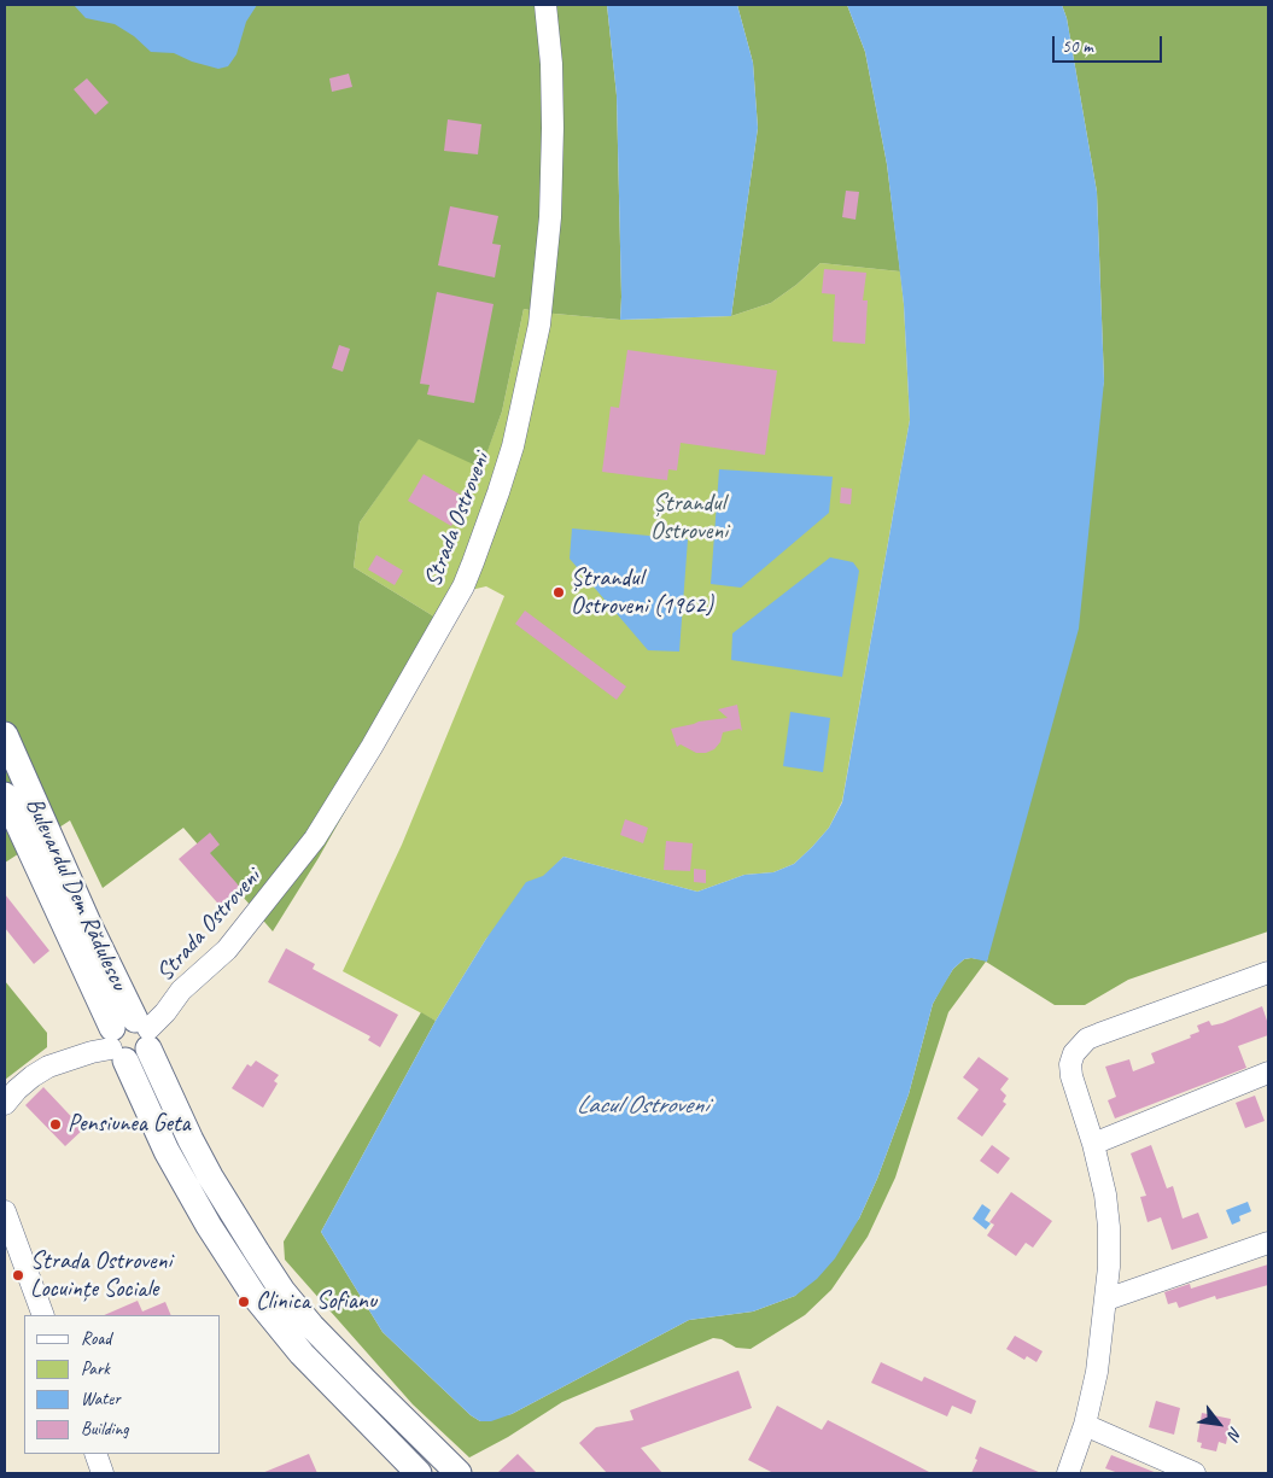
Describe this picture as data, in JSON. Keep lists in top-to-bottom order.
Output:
{
  "streets": {
    "main road": ["Bulevardul Dem Rădulescu"],
    "street": ["Strada Ostroveni"]
  },
  "crossings": [
    ["Strada Ostroveni", "Bulevardul Dem Rădulescu"]
  ],
  "water": ["Lacul Ostroveni"],
  "parks": ["Ștrandul Ostroveni"],
  "places": [
    "Ștrandul Ostroveni (1962)",
    "Pensiunea Geta",
    "Strada Ostroveni Locuințe Sociale",
    "Clinica Sofianu"
  ],
  "legend": [
    "Road",
    "Park",
    "Water",
    "Building"
  ],
  "scale_bar": "50 m",
  "north": "bottom right"
}
